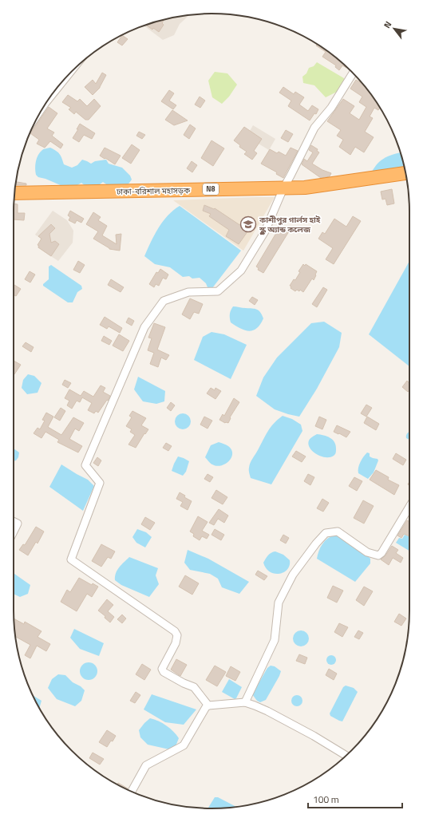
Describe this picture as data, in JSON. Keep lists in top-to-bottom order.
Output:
{
  "streets": {
    "highway": ["N8", "ঢাকা-বরিশাল মহাসড়ক"]
  },
  "places": {
    "school or university": ["কাশীপুর গার্লস হাই স্কুল অ্যান্ড কলেজ"]
  },
  "scale_bar": "100 m",
  "north": "top left"
}
